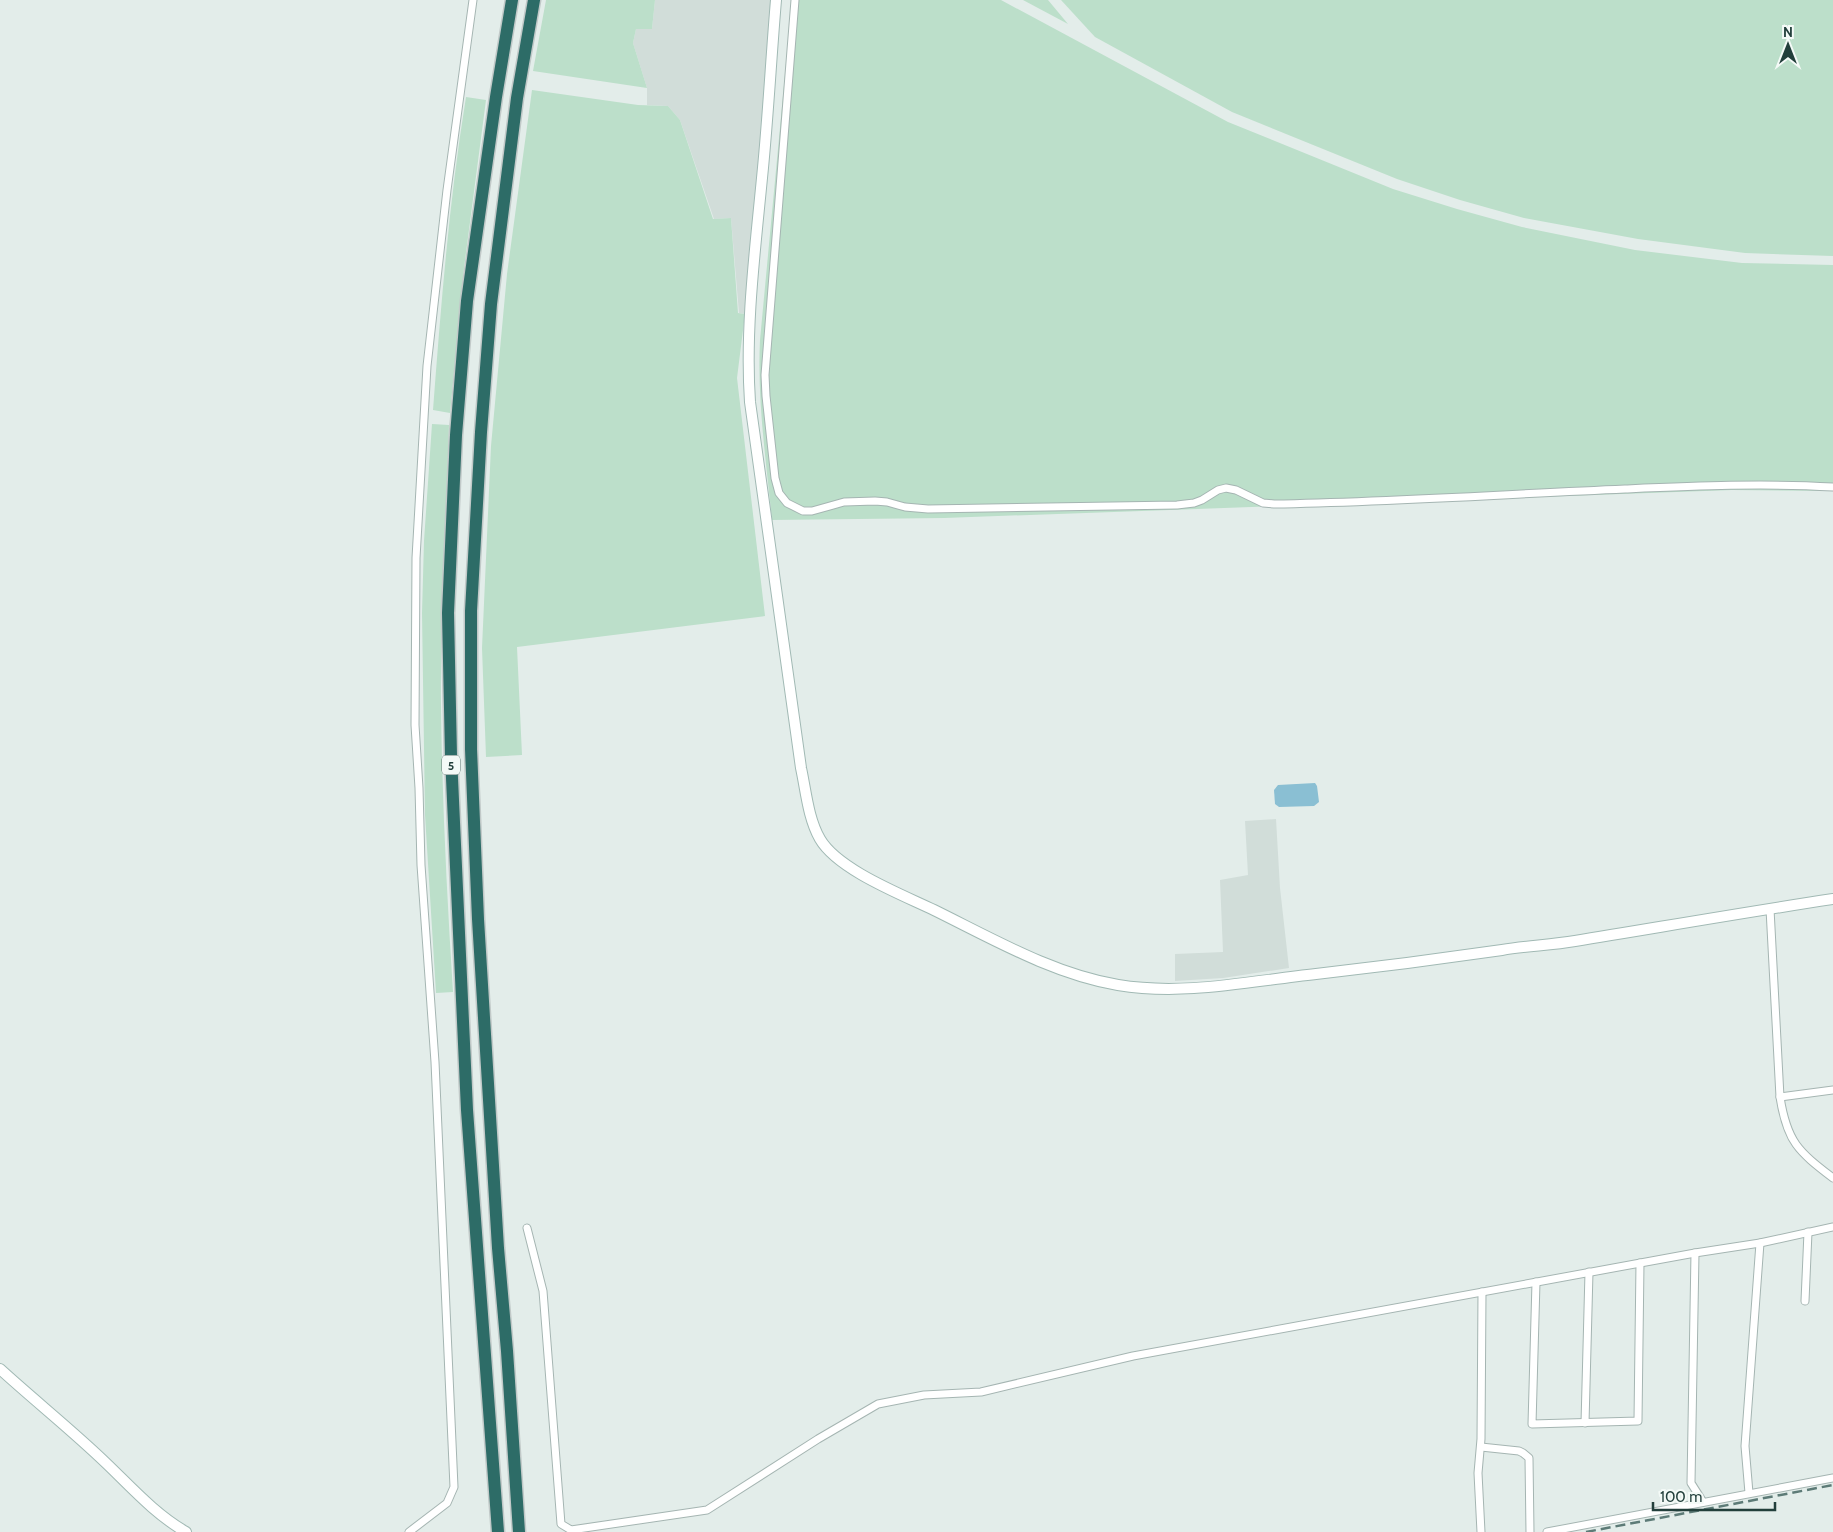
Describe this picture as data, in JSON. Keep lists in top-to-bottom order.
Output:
{
  "streets": {
    "highway": ["5"]
  },
  "scale_bar": "100 m",
  "north": "top"
}
